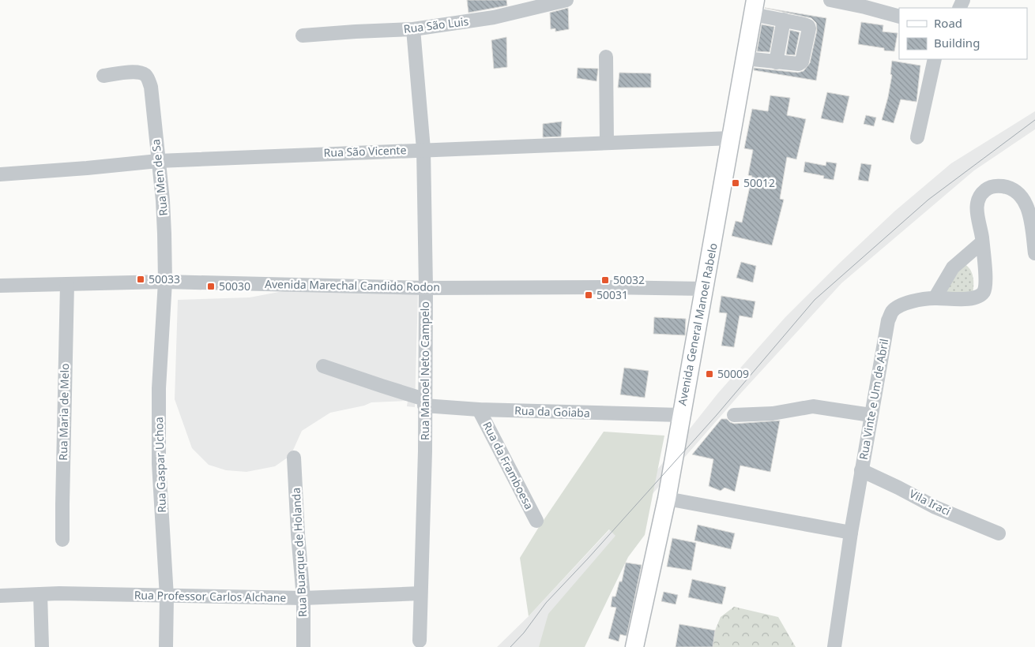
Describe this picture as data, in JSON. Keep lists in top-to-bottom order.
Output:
{
  "streets": {
    "main road": ["Avenida General Manoel Rabelo"],
    "street": [
      "Rua São Luis",
      "Rua São Vicente",
      "Rua Men de Sa",
      "Avenida Marechal Candido Rodon",
      "Rua Manoel Neto Campelo",
      "Rua Vinte e Um de Abril",
      "Rua Maria de Melo",
      "Rua da Goiaba",
      "Rua Gaspar Uchoa",
      "Rua da Framboesa",
      "Vila Iraci",
      "Rua Buarque de Holanda",
      "Rua Professor Carlos Alchane"
    ]
  },
  "crossings": [
    ["Rua São Luis", "Rua Manoel Neto Campelo"],
    ["Rua São Vicente", "Rua Men de Sa"],
    ["Rua São Vicente", "Avenida General Manoel Rabelo"],
    ["Rua São Vicente", "Rua Manoel Neto Campelo"],
    ["Rua Men de Sa", "Avenida Marechal Candido Rodon"],
    ["Rua Men de Sa", "Rua Gaspar Uchoa"],
    ["Avenida Marechal Candido Rodon", "Avenida General Manoel Rabelo"],
    ["Avenida Marechal Candido Rodon", "Rua Manoel Neto Campelo"],
    ["Avenida Marechal Candido Rodon", "Rua Maria de Melo"],
    ["Avenida Marechal Candido Rodon", "Rua Gaspar Uchoa"],
    ["Avenida General Manoel Rabelo", "Rua da Goiaba"],
    ["Rua Manoel Neto Campelo", "Rua da Goiaba"],
    ["Rua Manoel Neto Campelo", "Rua Professor Carlos Alchane"],
    ["Rua Vinte e Um de Abril", "Vila Iraci"],
    ["Rua da Goiaba", "Rua da Framboesa"],
    ["Rua Gaspar Uchoa", "Rua Professor Carlos Alchane"],
    ["Rua Buarque de Holanda", "Rua Professor Carlos Alchane"]
  ],
  "places": {
    "transit": [
      "50012",
      "50033",
      "50032",
      "50030",
      "50031",
      "50009"
    ]
  },
  "legend": ["Road", "Building"]
}
